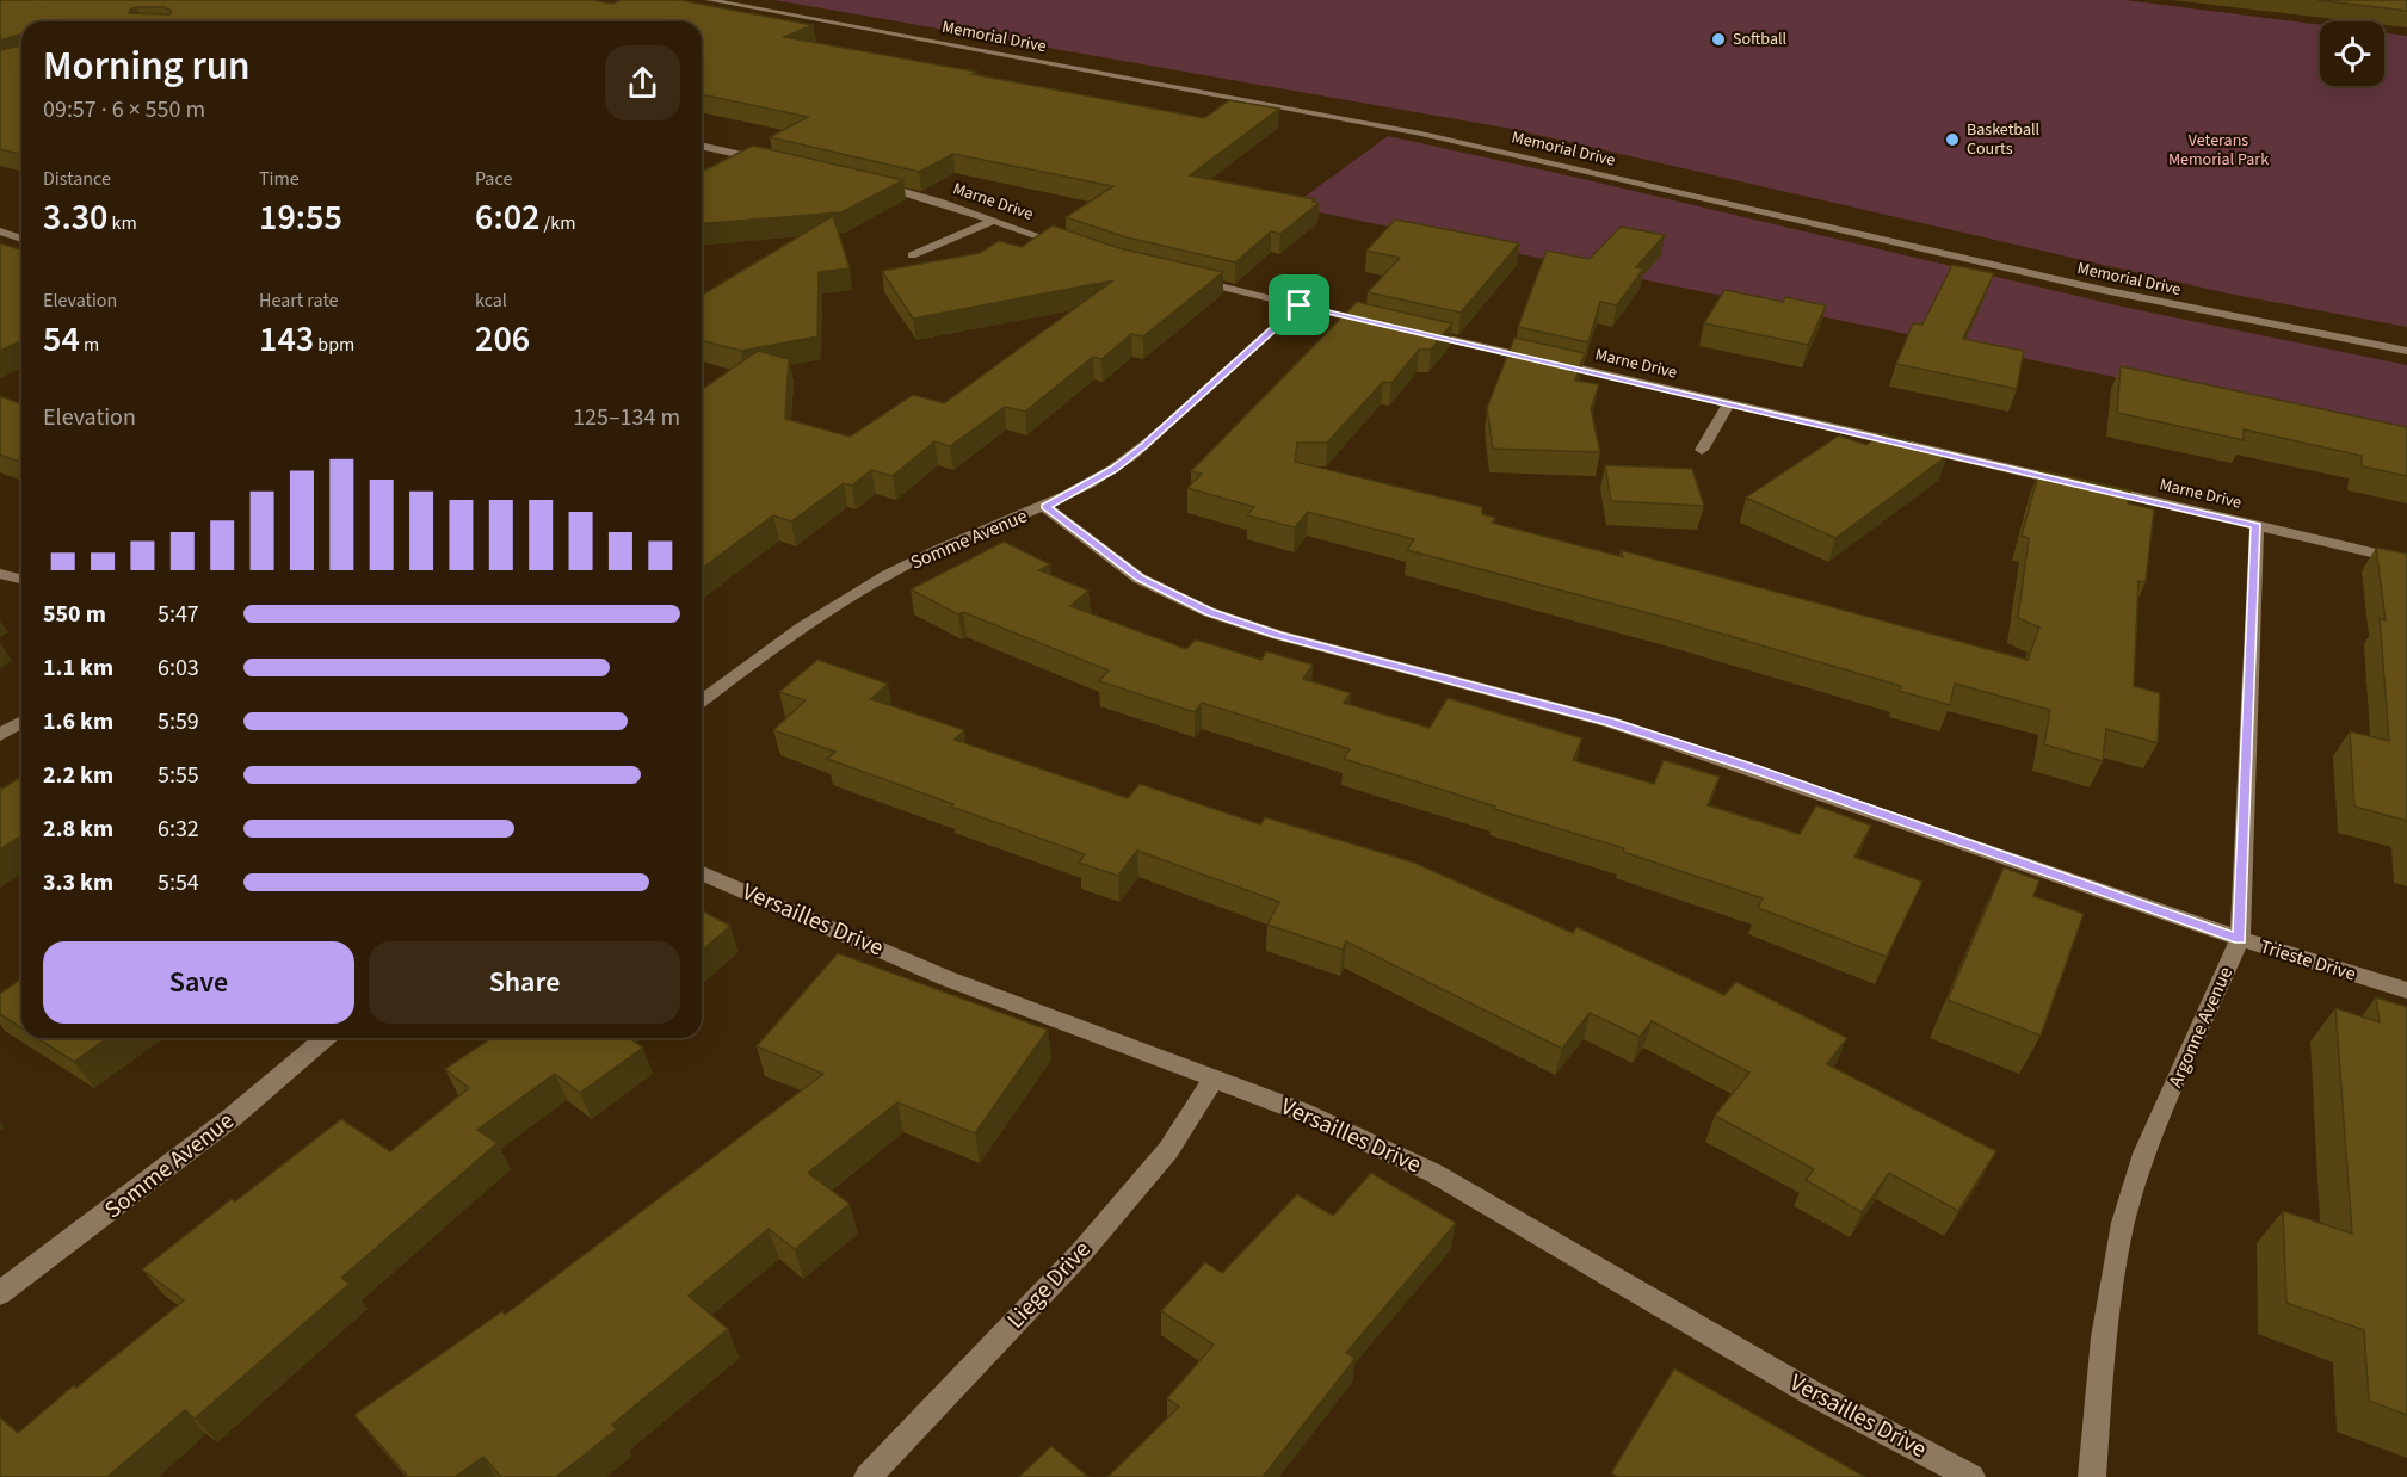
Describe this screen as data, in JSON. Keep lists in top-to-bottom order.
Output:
{
  "streets": {
    "street": [
      "Memorial Drive",
      "Marne Drive",
      "Somme Avenue",
      "Versailles Drive",
      "Trieste Drive",
      "Argonne Avenue",
      "Liege Drive"
    ]
  },
  "crossings": [
    ["Marne Drive", "Argonne Avenue"],
    ["Somme Avenue", "Trieste Drive"],
    ["Versailles Drive", "Liege Drive"],
    ["Trieste Drive", "Argonne Avenue"]
  ],
  "parks": ["Veterans Memorial Park"],
  "places": ["Softball", "Basketball Courts"],
  "page": {
    "heading": ["Morning run", "09:57 · 6 × 550 m"],
    "stats": [
      ["Distance", "3.30 km"],
      ["Time", "19:55"],
      ["Pace", "6:02 /km"],
      ["Elevation", "54 m"],
      ["Heart rate", "143 bpm"],
      ["kcal", "206"]
    ],
    "chart": ["Elevation", "125–134 m"],
    "list": [
      {
        "name": "550 m",
        "note": "5:47"
      },
      {
        "name": "1.1 km",
        "note": "6:03"
      },
      {
        "name": "1.6 km",
        "note": "5:59"
      },
      {
        "name": "2.2 km",
        "note": "5:55"
      },
      {
        "name": "2.8 km",
        "note": "6:32"
      },
      {
        "name": "3.3 km",
        "note": "5:54"
      }
    ],
    "buttons": ["Save", "Share"]
  }
}
